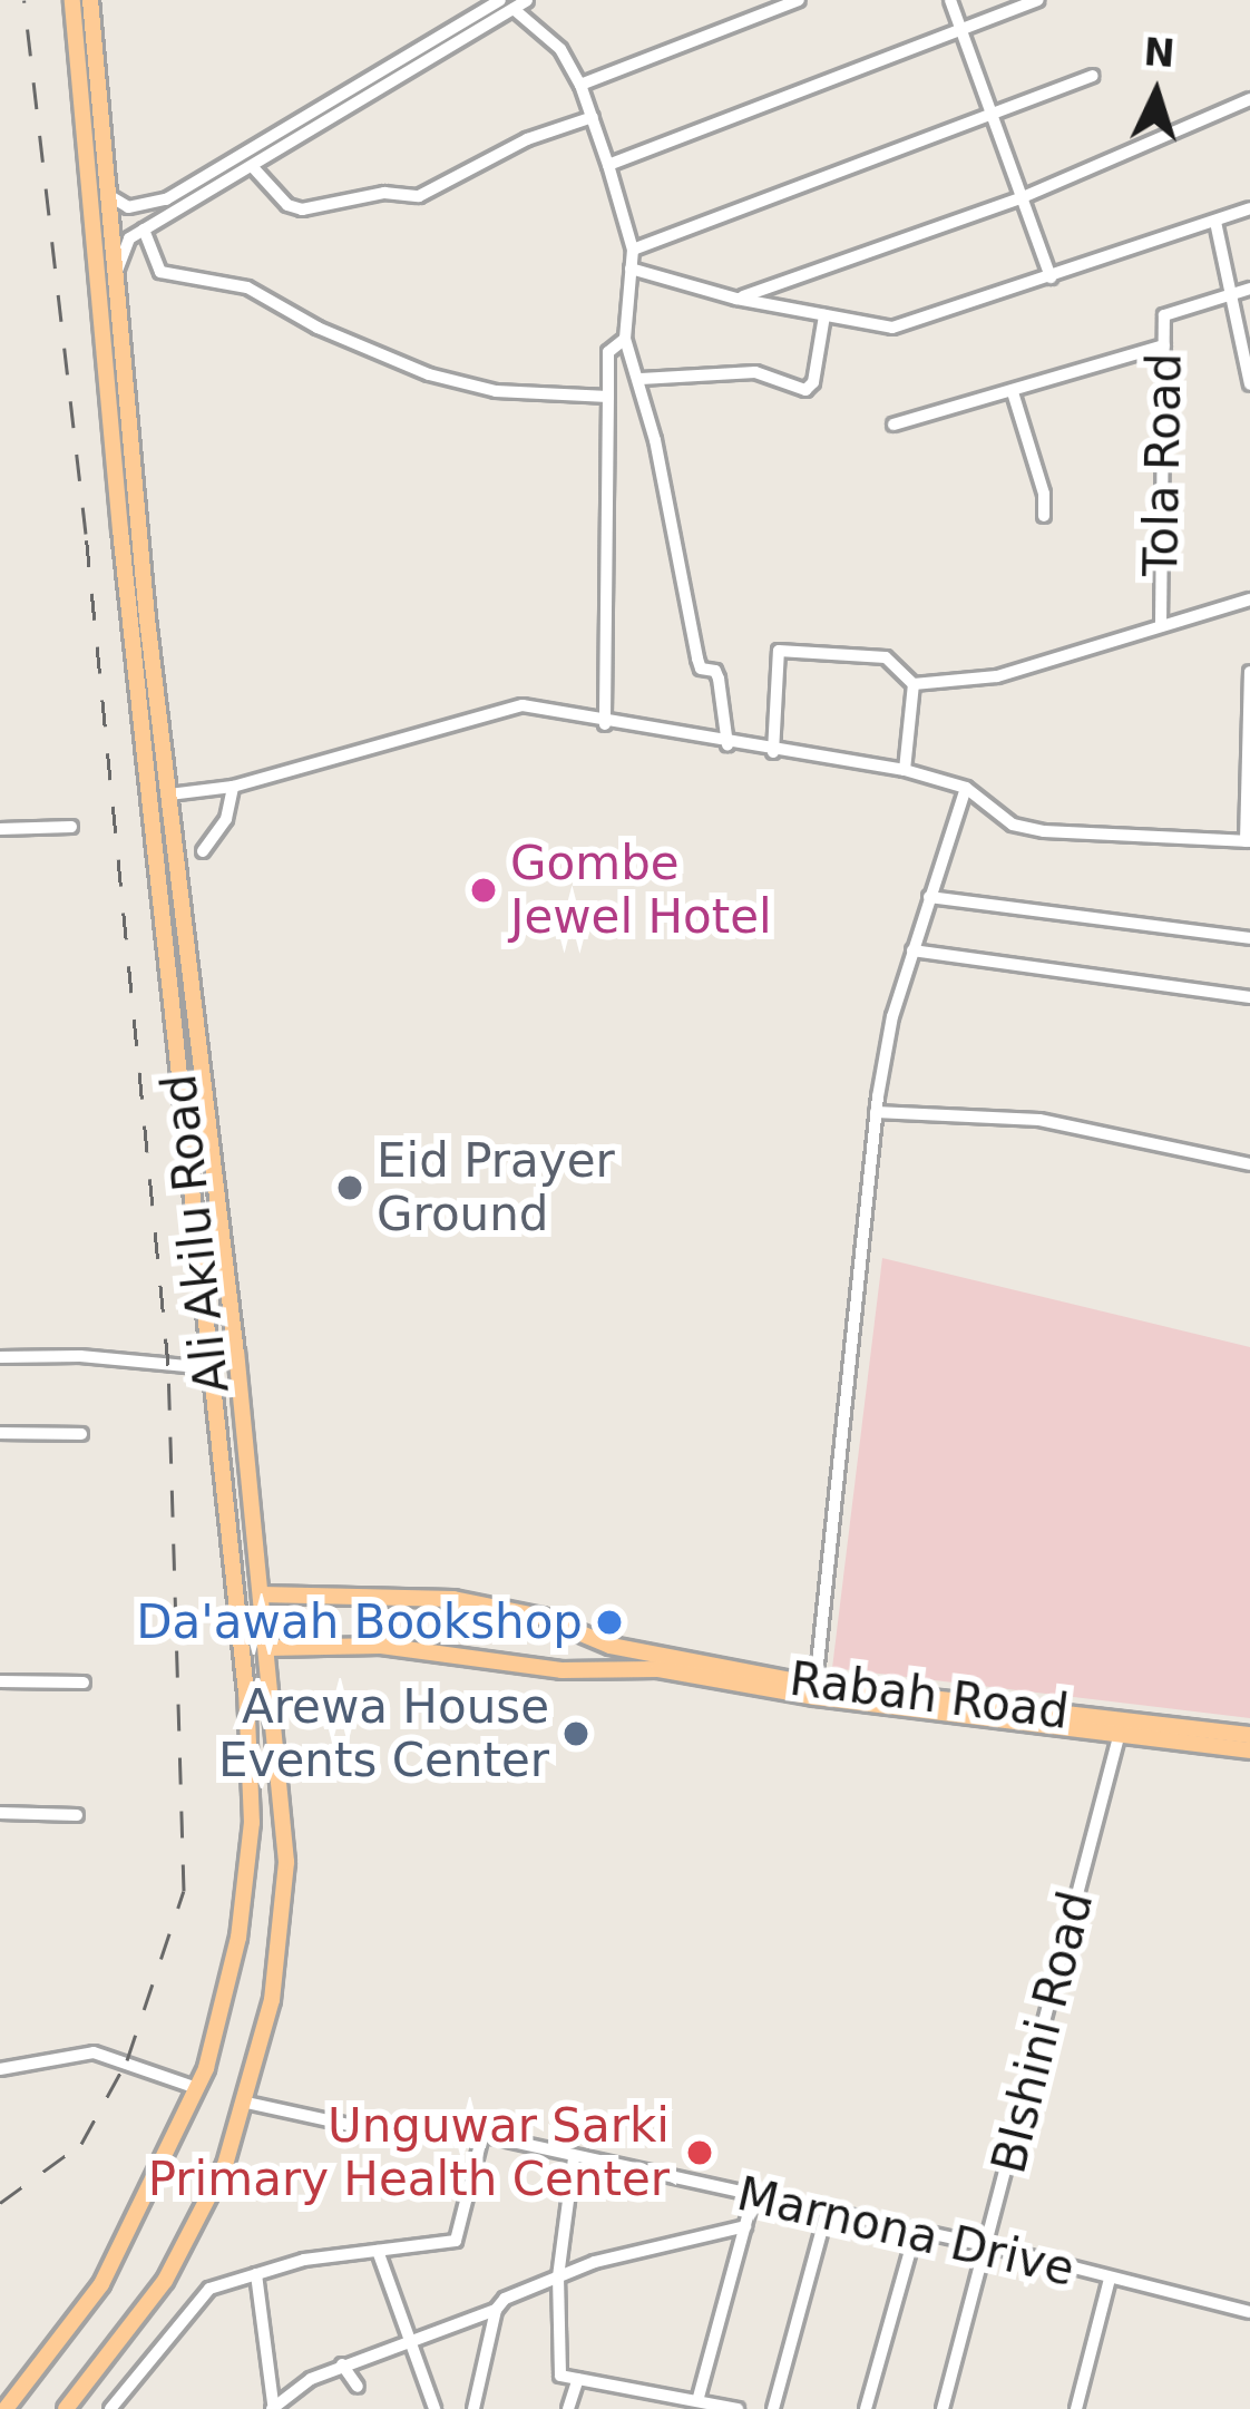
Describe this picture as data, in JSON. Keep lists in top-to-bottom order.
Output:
{
  "streets": {
    "main road": ["Ali Akilu Road", "Rabah Road"],
    "street": ["Tola Road", "BIshini Road", "Marnona Drive"]
  },
  "crossings": [
    ["Ali Akilu Road", "Rabah Road"],
    ["Ali Akilu Road", "Marnona Drive"],
    ["Rabah Road", "BIshini Road"],
    ["BIshini Road", "Marnona Drive"]
  ],
  "places": [
    "Gombe Jewel Hotel",
    "Eid Prayer Ground",
    "Da'awah Bookshop",
    "Arewa House Events Center",
    "Unguwar Sarki Primary Health Center"
  ],
  "north": "top"
}
